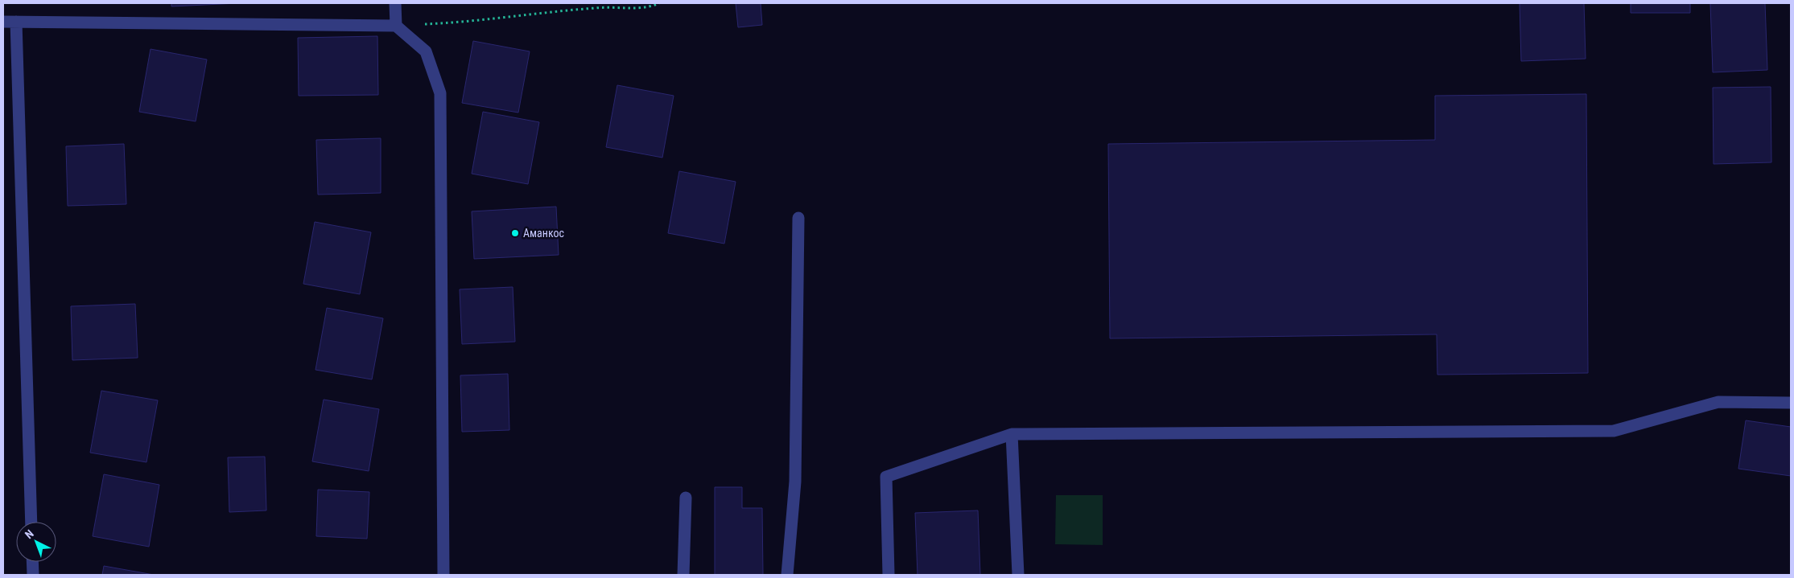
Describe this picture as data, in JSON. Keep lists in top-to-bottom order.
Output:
{
  "places": ["Аманкос"],
  "north": "top left"
}
